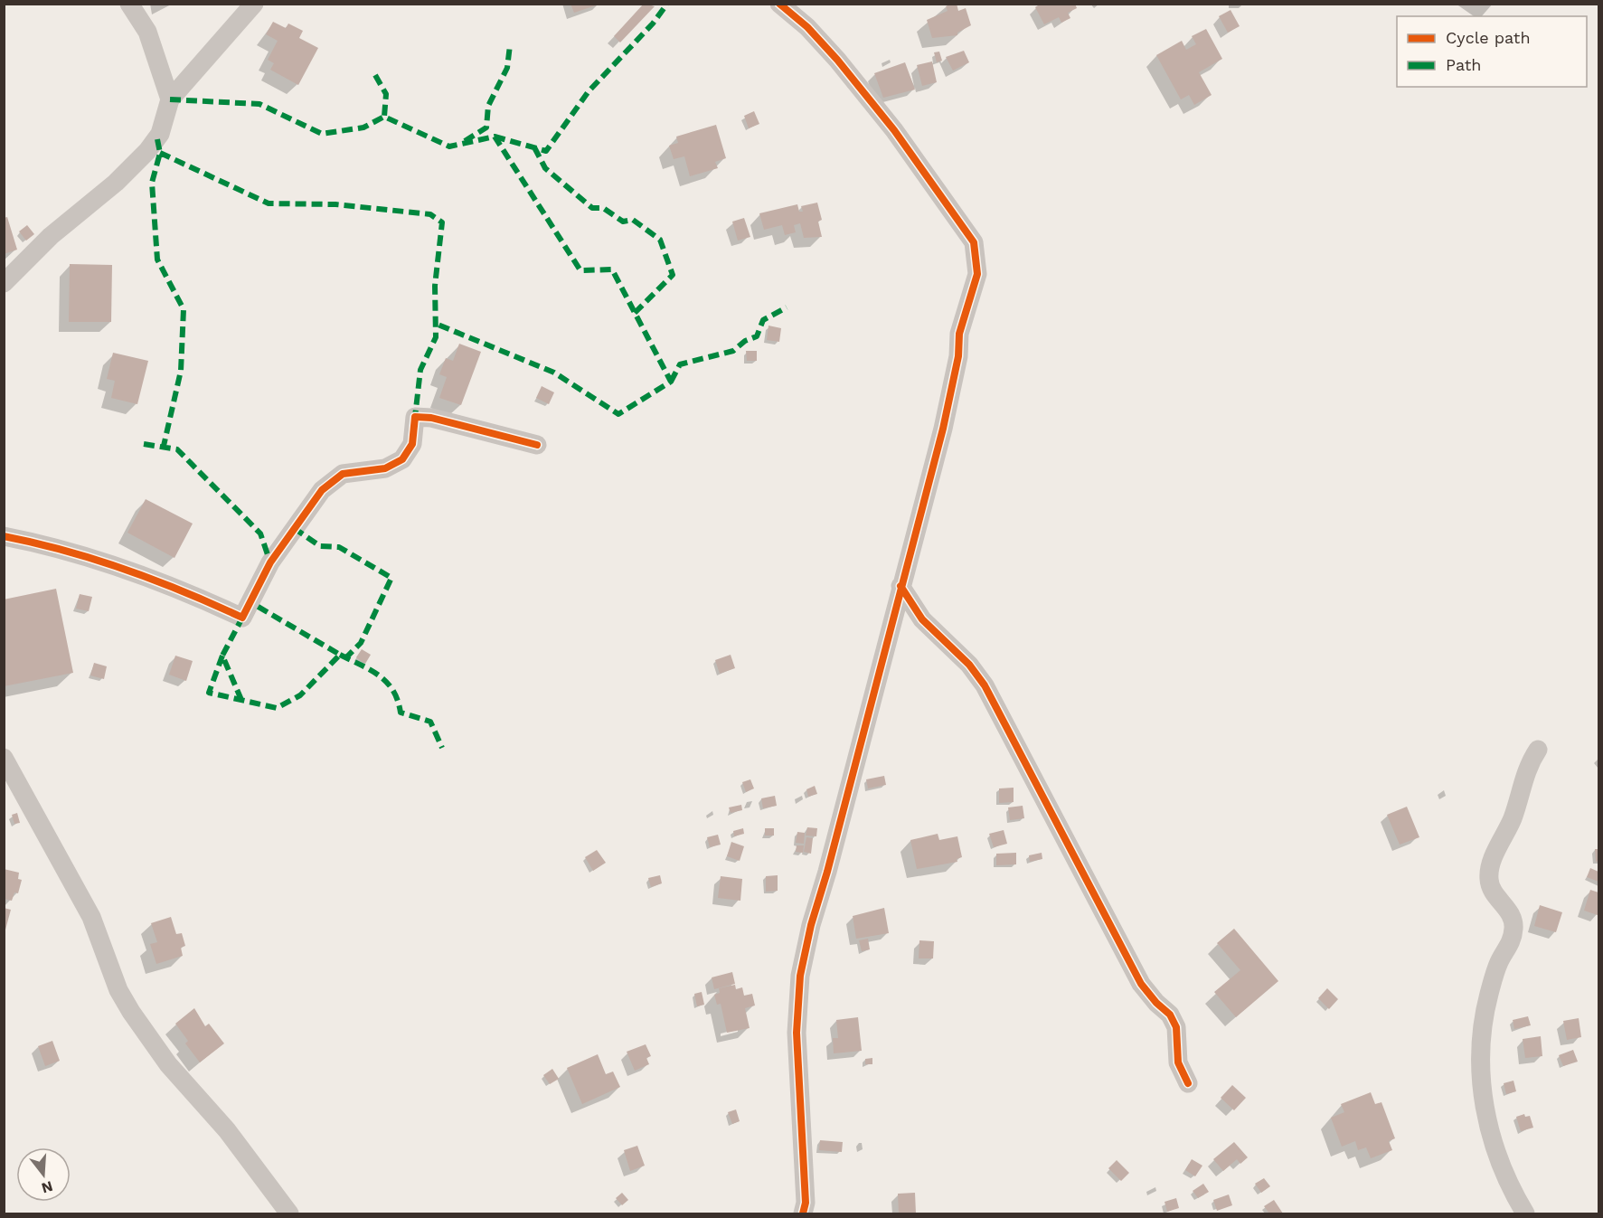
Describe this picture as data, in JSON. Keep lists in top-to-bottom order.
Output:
{
  "legend": ["Cycle path", "Path"],
  "north": "bottom"
}
